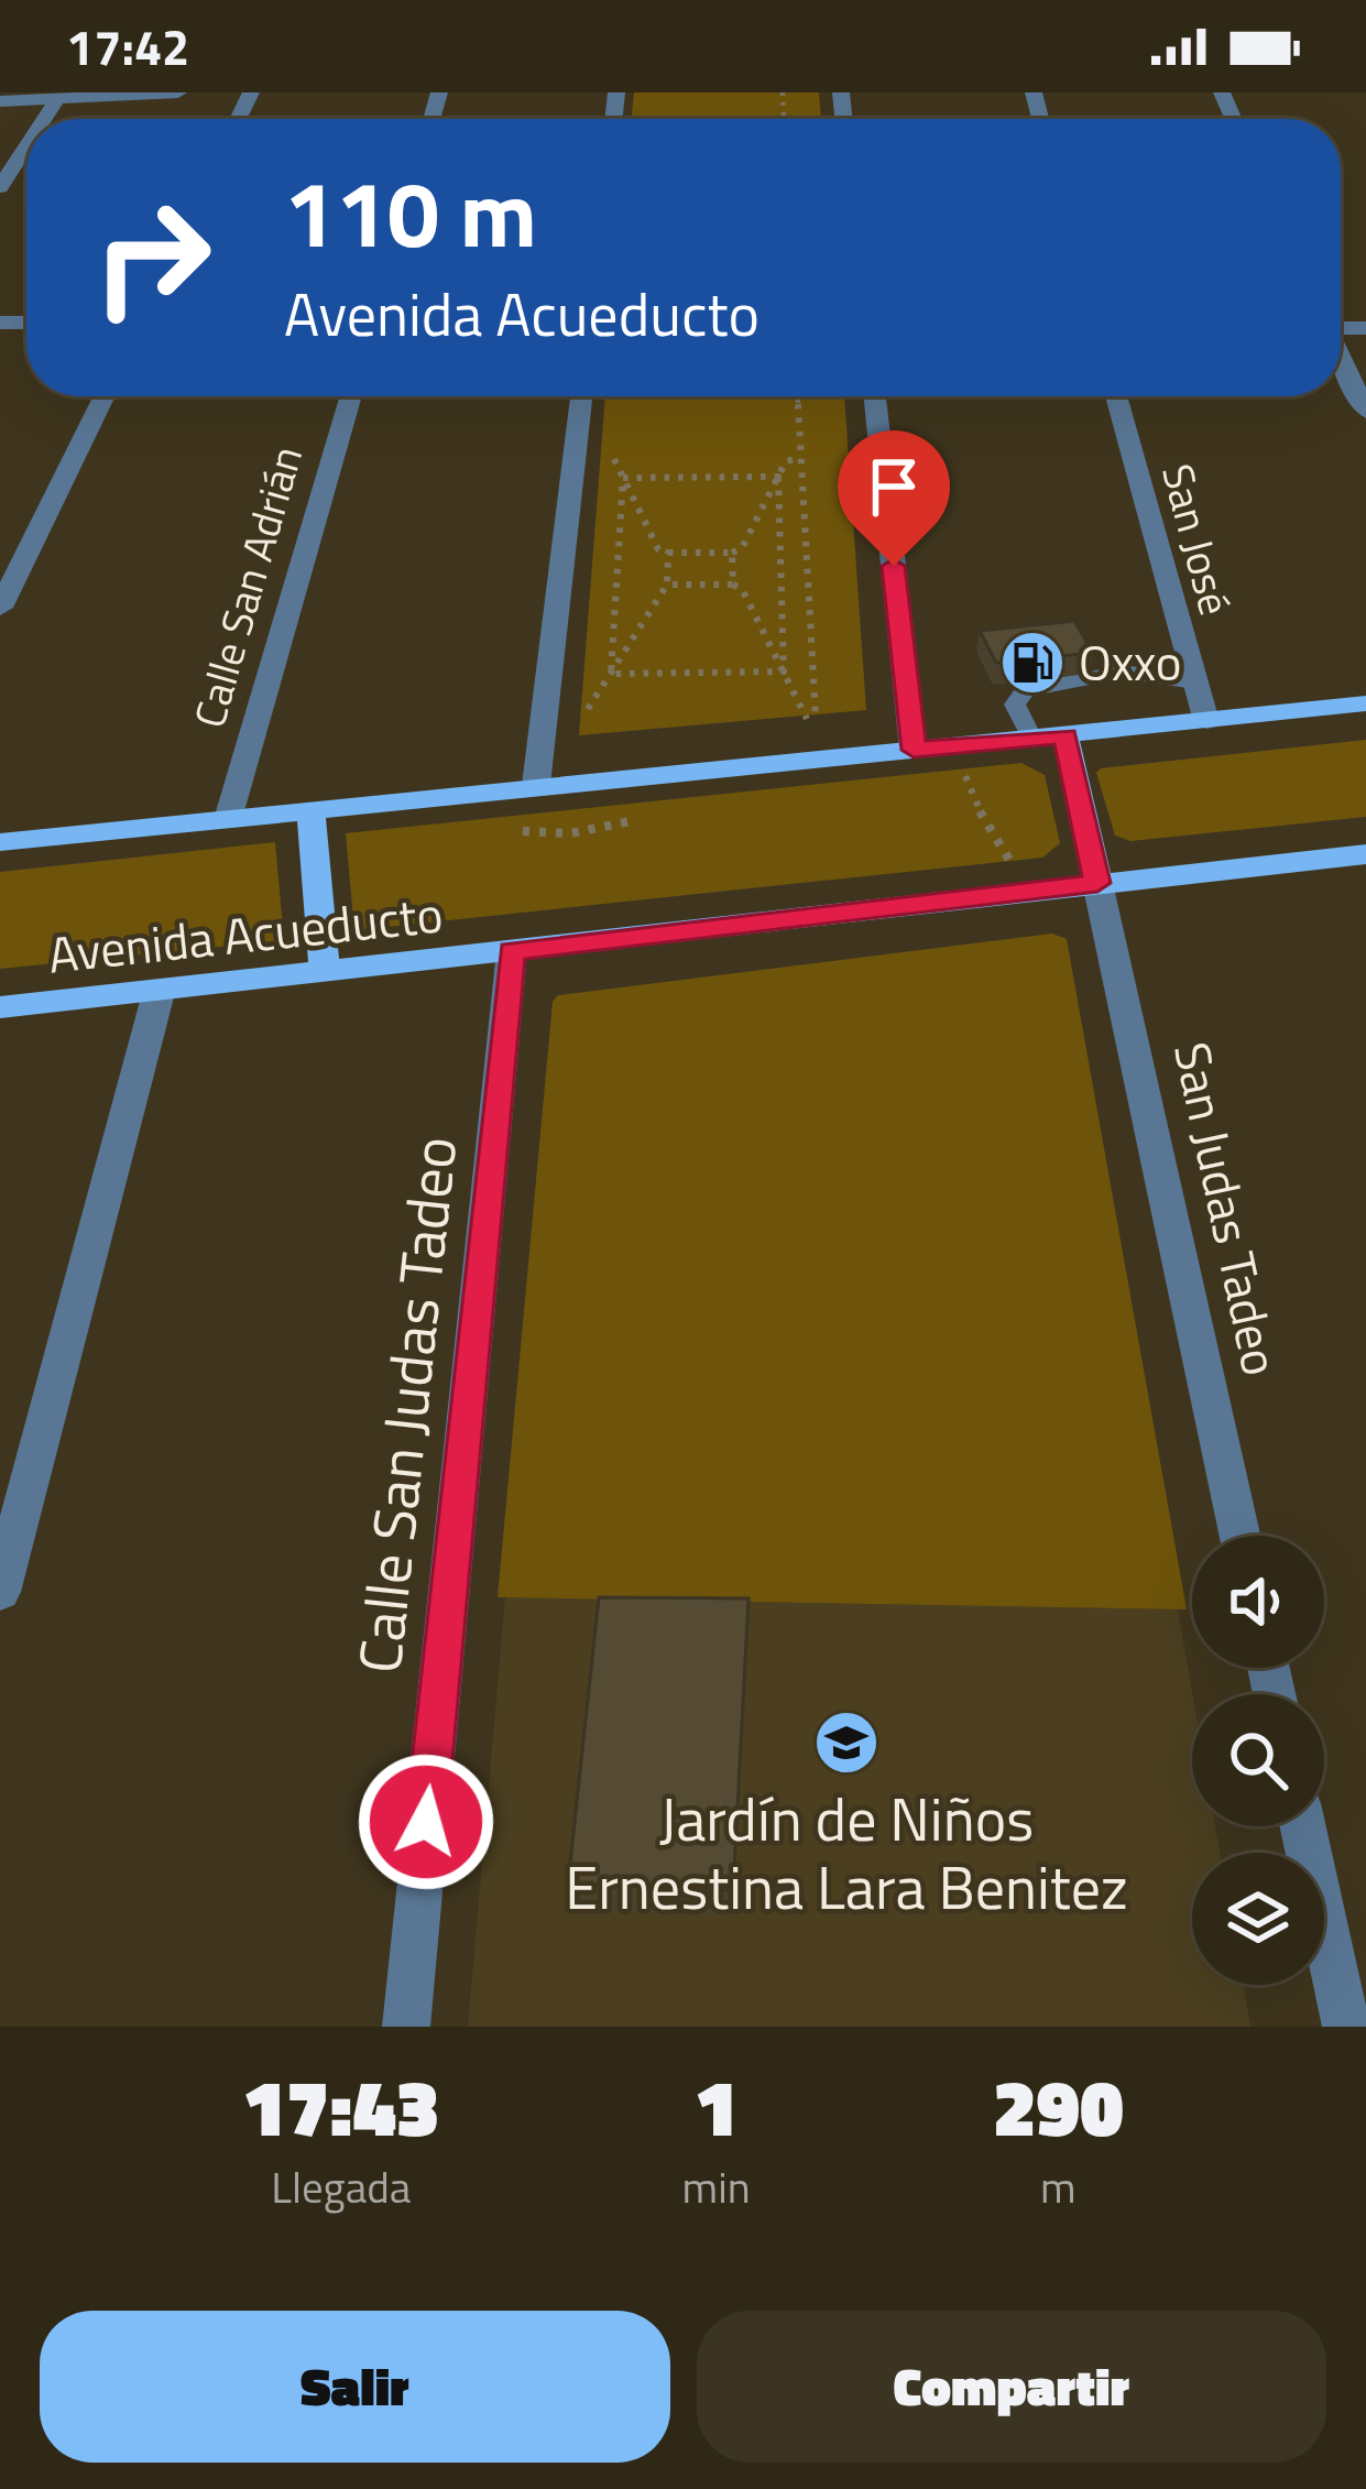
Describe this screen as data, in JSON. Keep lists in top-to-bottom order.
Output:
{
  "streets": {
    "main road": ["Avenida Acueducto"],
    "street": [
      "San José",
      "Calle San Adrián",
      "San Judas Tadeo",
      "Calle San Judas Tadeo"
    ]
  },
  "crossings": [
    ["Avenida Acueducto", "San Judas Tadeo"],
    ["Avenida Acueducto", "Calle San Judas Tadeo"]
  ],
  "places": {
    "fuel station": ["Oxxo"],
    "school or university": ["Jardín de Niños Ernestina Lara Benitez"]
  },
  "page": {
    "status": "17:42",
    "turn": ["110 m", "Avenida Acueducto"],
    "eta": [
      "17:43",
      "Llegada",
      "1",
      "min",
      "290",
      "m"
    ],
    "buttons": ["Salir", "Compartir"]
  }
}
